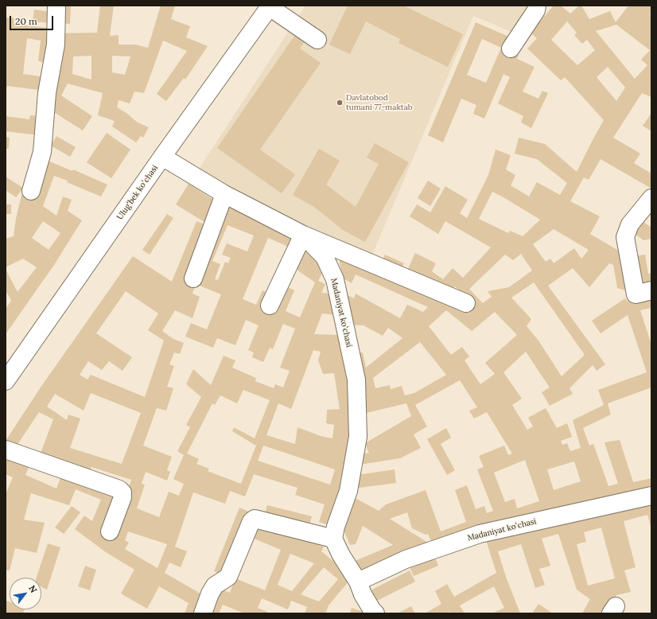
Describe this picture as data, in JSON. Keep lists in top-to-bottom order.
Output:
{
  "streets": {
    "street": ["Ulugʻbek koʻchasi", "Madaniyat koʻchasi"]
  },
  "crossings": [
    ["Ulugʻbek koʻchasi", "Madaniyat koʻchasi"]
  ],
  "places": ["Davlatobod tumani 77-maktab"],
  "scale_bar": "20 m",
  "north": "top right"
}
